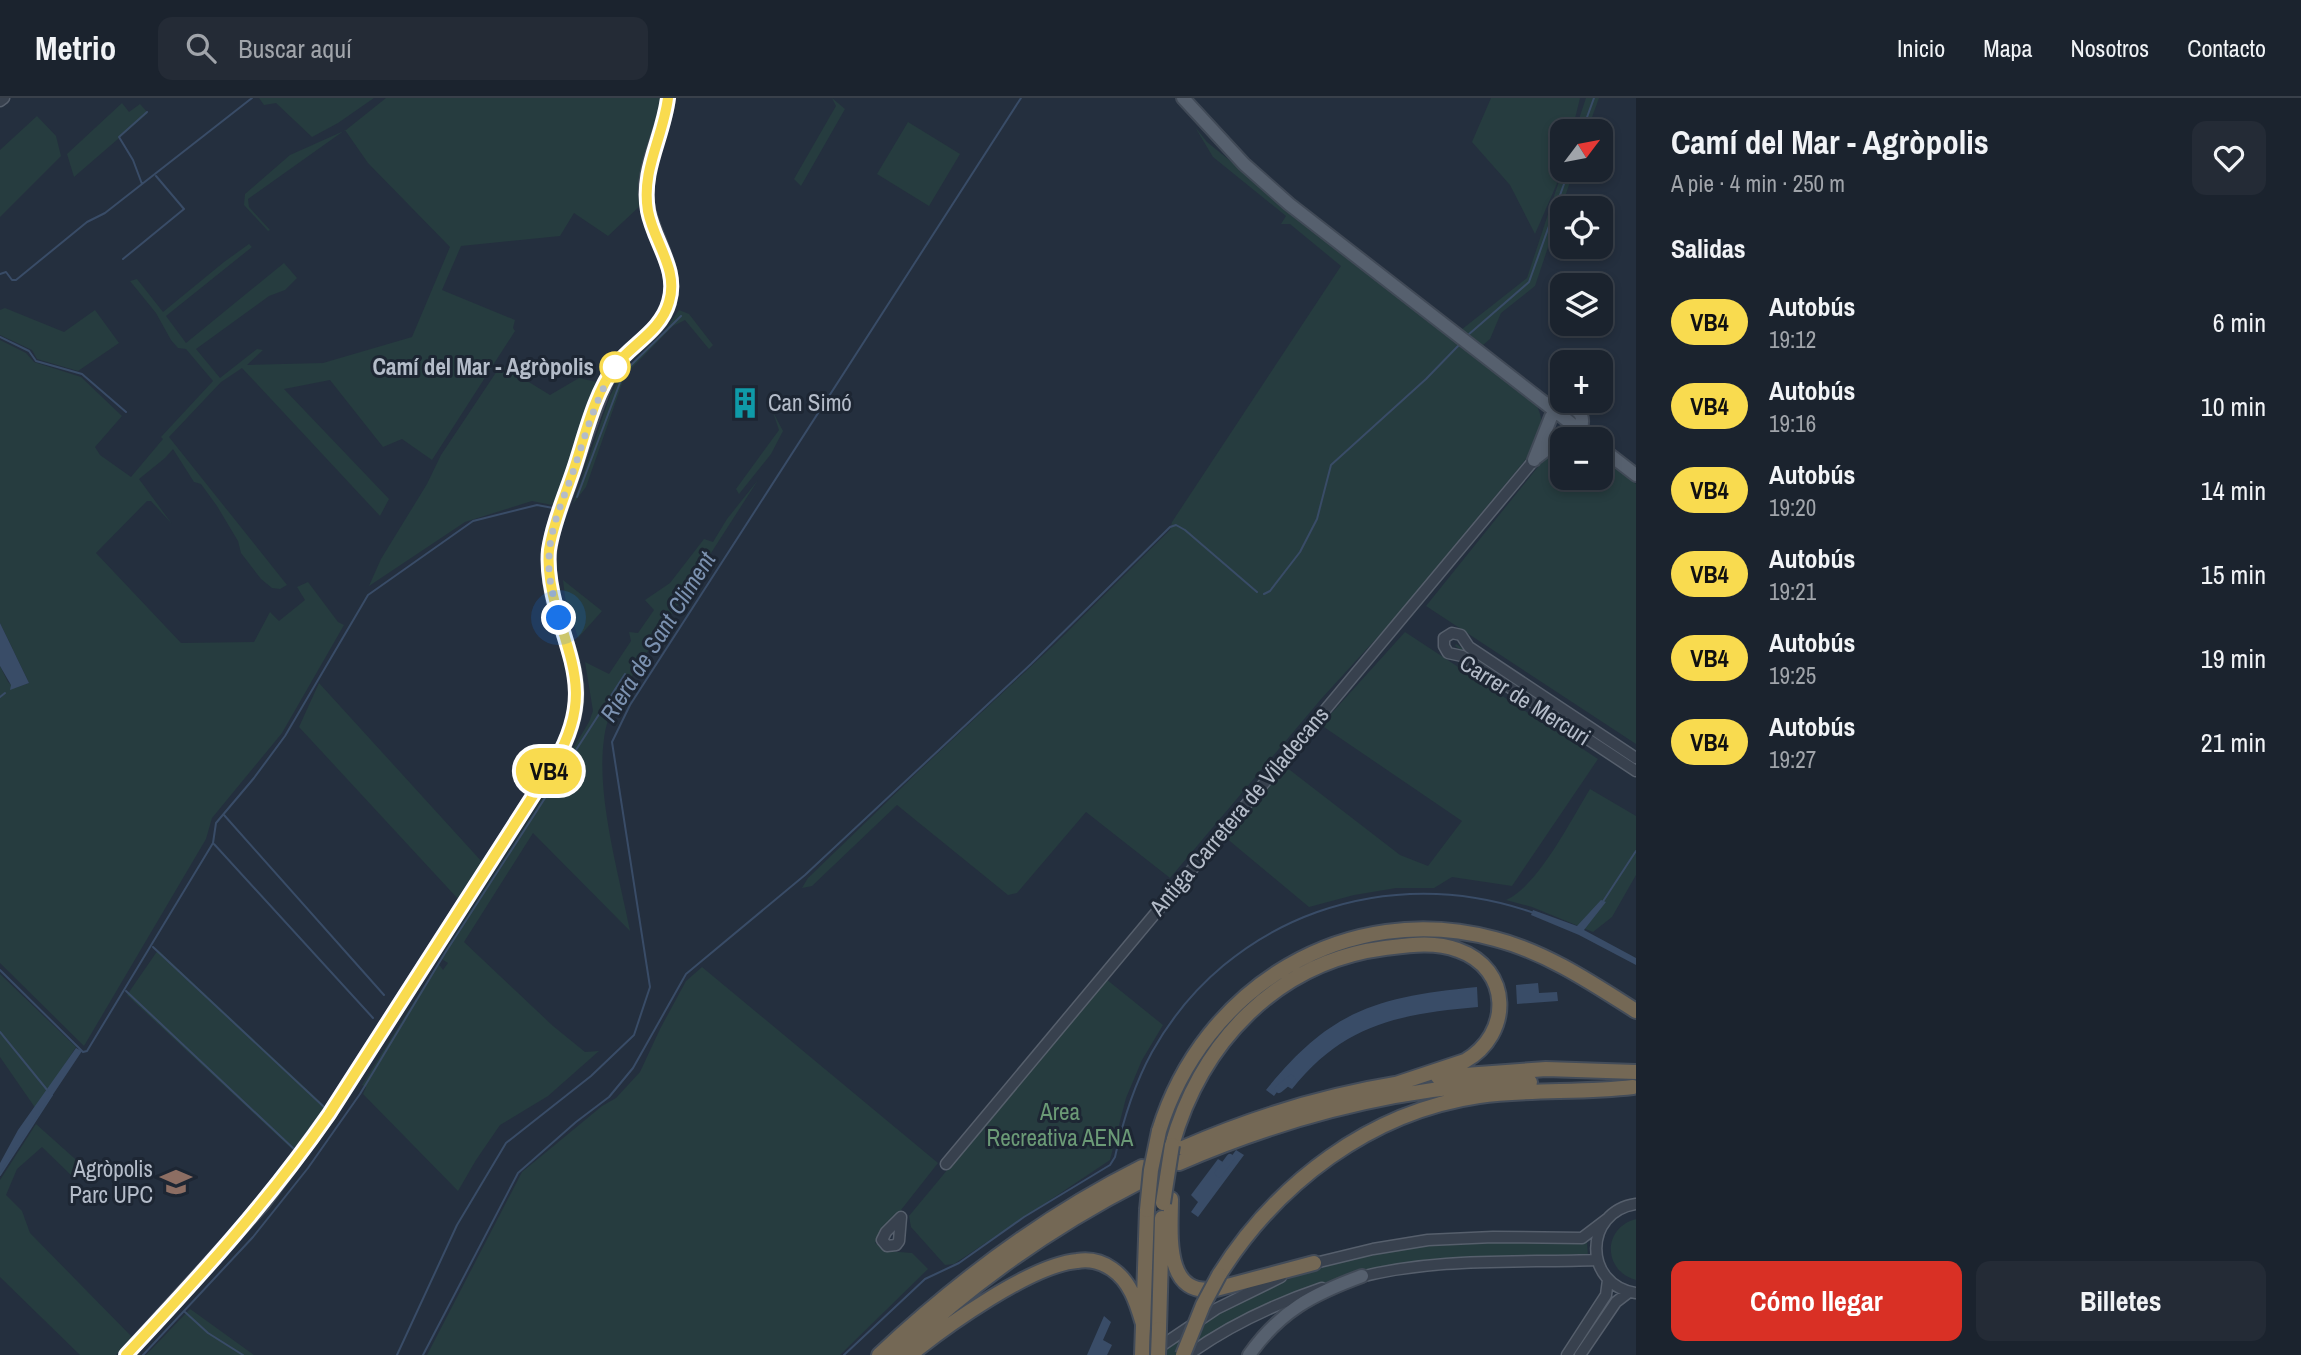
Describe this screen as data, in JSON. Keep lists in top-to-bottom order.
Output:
{
  "streets": {
    "street": ["Carrer de Mercuri", "Antiga Carretera de Viladecans"]
  },
  "water": ["Riera de Sant Climent"],
  "parks": ["Area Recreativa AENA"],
  "places": {
    "other": ["Camí del Mar - Agròpolis"],
    "building": ["Can Simó"],
    "school or university": ["Agròpolis Parc UPC"]
  },
  "lines": ["bus line VB4"],
  "north": "top right",
  "page": {
    "header": "Metrio",
    "search": "Buscar aquí",
    "nav": [
      "Inicio",
      "Mapa",
      "Nosotros",
      "Contacto"
    ],
    "on_map": "VB4",
    "heading": [
      ["Camí del Mar - Agròpolis", "A pie · 4 min · 250 m"],
      "Salidas"
    ],
    "map_buttons": ["+", "−"],
    "list": [
      {
        "mark": "VB4",
        "name": "Autobús",
        "note": "19:12",
        "value": "6 min"
      },
      {
        "mark": "VB4",
        "name": "Autobús",
        "note": "19:16",
        "value": "10 min"
      },
      {
        "mark": "VB4",
        "name": "Autobús",
        "note": "19:20",
        "value": "14 min"
      },
      {
        "mark": "VB4",
        "name": "Autobús",
        "note": "19:21",
        "value": "15 min"
      },
      {
        "mark": "VB4",
        "name": "Autobús",
        "note": "19:25",
        "value": "19 min"
      },
      {
        "mark": "VB4",
        "name": "Autobús",
        "note": "19:27",
        "value": "21 min"
      }
    ],
    "buttons": ["Cómo llegar", "Billetes"]
  }
}
